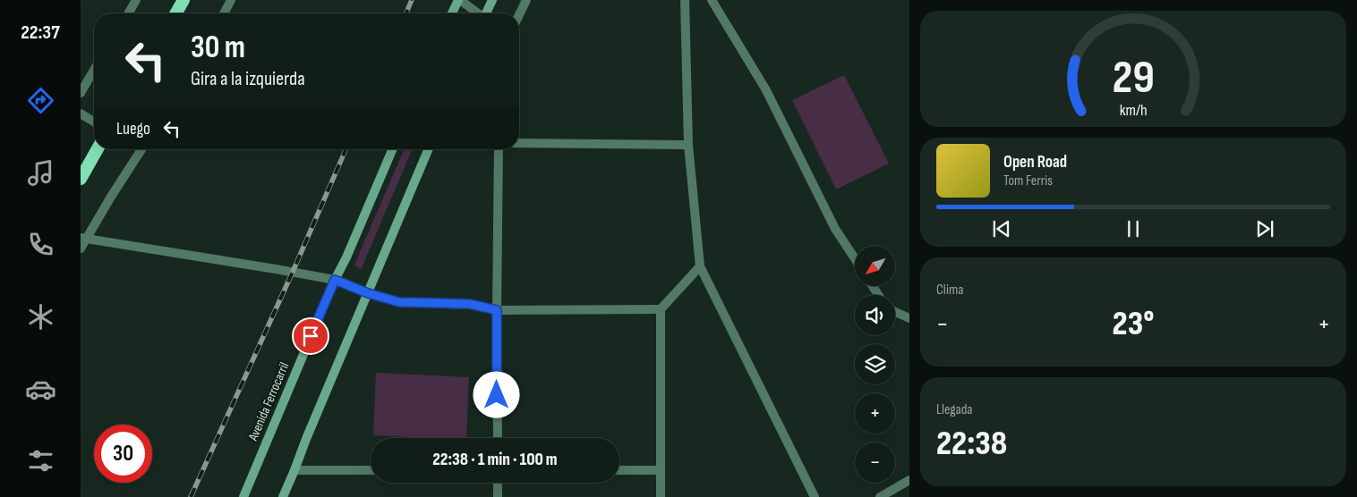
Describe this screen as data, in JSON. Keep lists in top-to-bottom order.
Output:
{
  "streets": {
    "main road": ["Avenida Ferrocarril"]
  },
  "north": "bottom left",
  "page": {
    "tabs": "22:37",
    "turn": ["30 m", "Gira a la izquierda"],
    "then": "Luego",
    "song": ["Open Road", "Tom Ferris"],
    "map_buttons": ["+", "−"],
    "tile": [
      "Clima",
      ["Llegada", "22:38"]
    ],
    "heat": ["−", "23°", "+"],
    "limit": "30",
    "trip": "22:38 · 1 min · 100 m",
    "gauge": ["29", "km/h"]
  }
}
